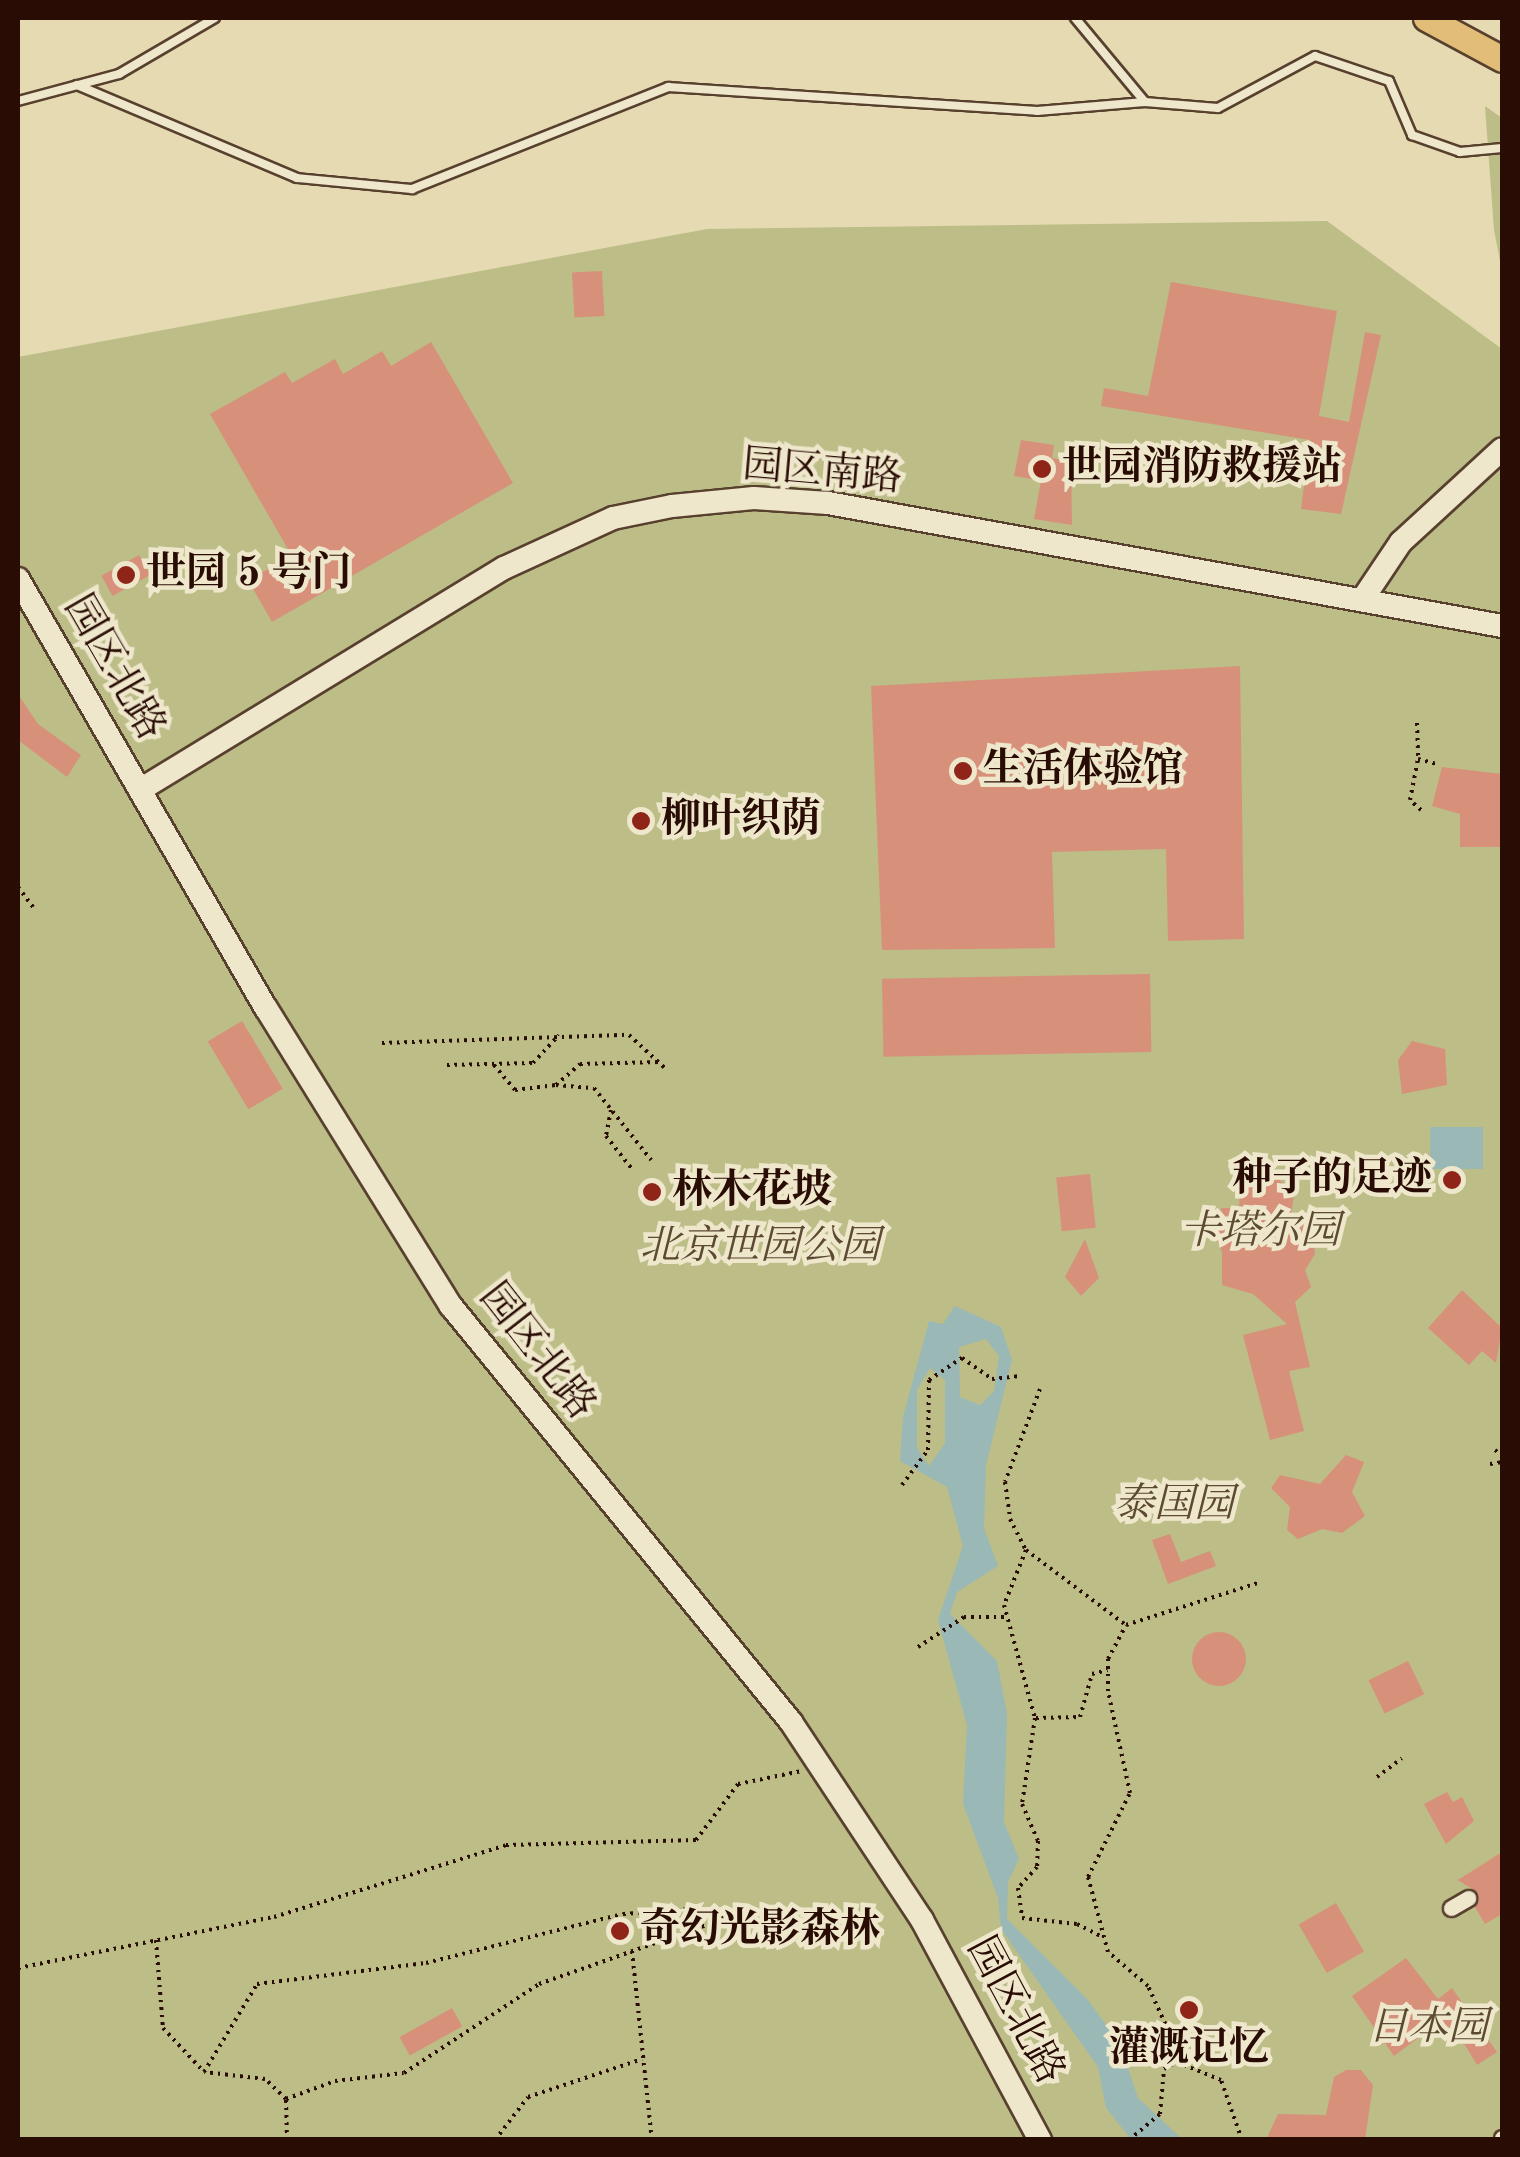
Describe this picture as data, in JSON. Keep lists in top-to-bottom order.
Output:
{
  "streets": {
    "street": ["园区南路", "园区北路"]
  },
  "crossings": [
    ["园区南路", "园区北路"]
  ],
  "parks": [
    "卡塔尔园",
    "北京世园公园",
    "泰国园",
    "日本园"
  ],
  "places": [
    "世园消防救援站",
    "世园 5 号门",
    "生活体验馆",
    "柳叶织荫",
    "种子的足迹",
    "林木花坡",
    "奇幻光影森林",
    "灌溉记忆"
  ]
}
